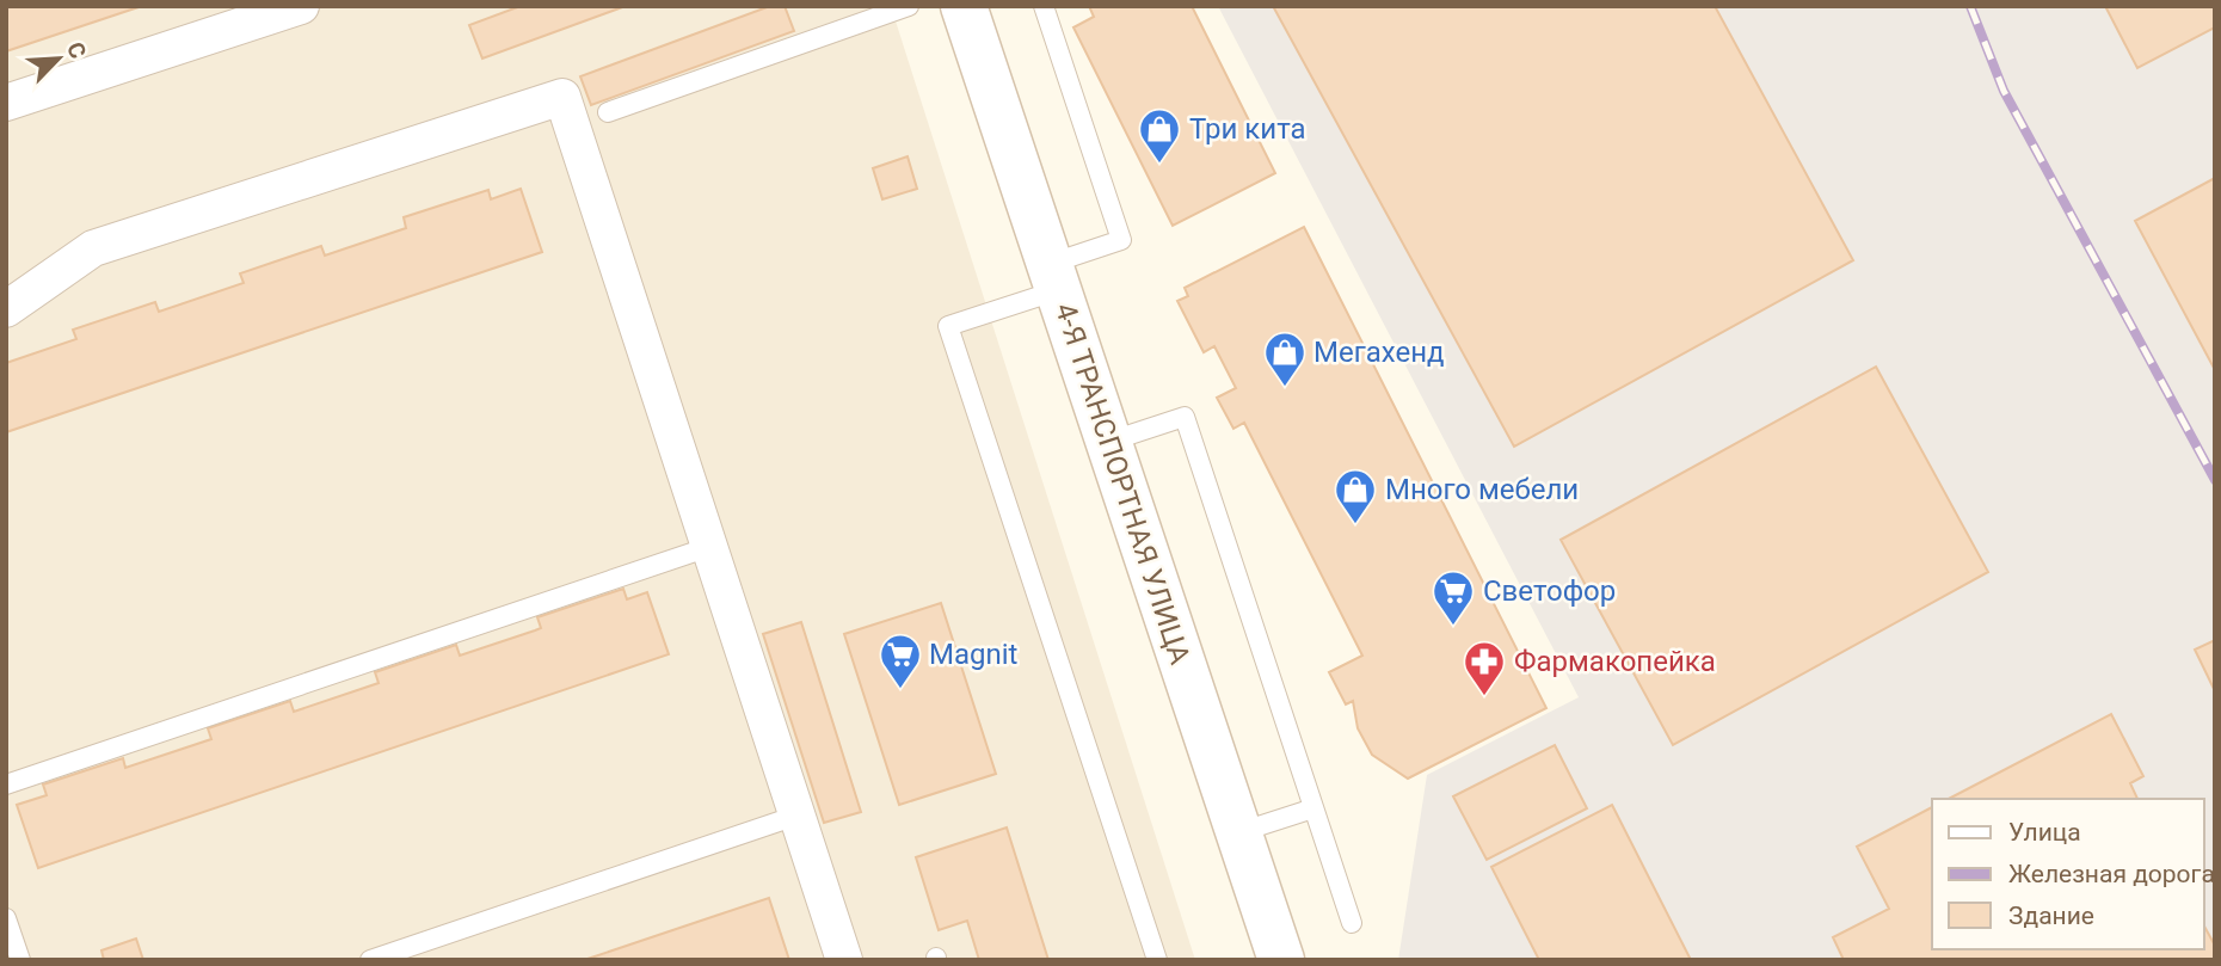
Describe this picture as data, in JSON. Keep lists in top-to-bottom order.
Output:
{
  "streets": {
    "main road": ["4-Я ТРАНСПОРТНАЯ УЛИЦА"]
  },
  "places": {
    "shop": ["Три кита", "Мегахенд", "Много мебели"],
    "supermarket": ["Светофор", "Magnit"],
    "pharmacy": ["Фармакопейка"]
  },
  "legend": ["Улица", "Железная дорога", "Здание"],
  "north": "top right"
}
